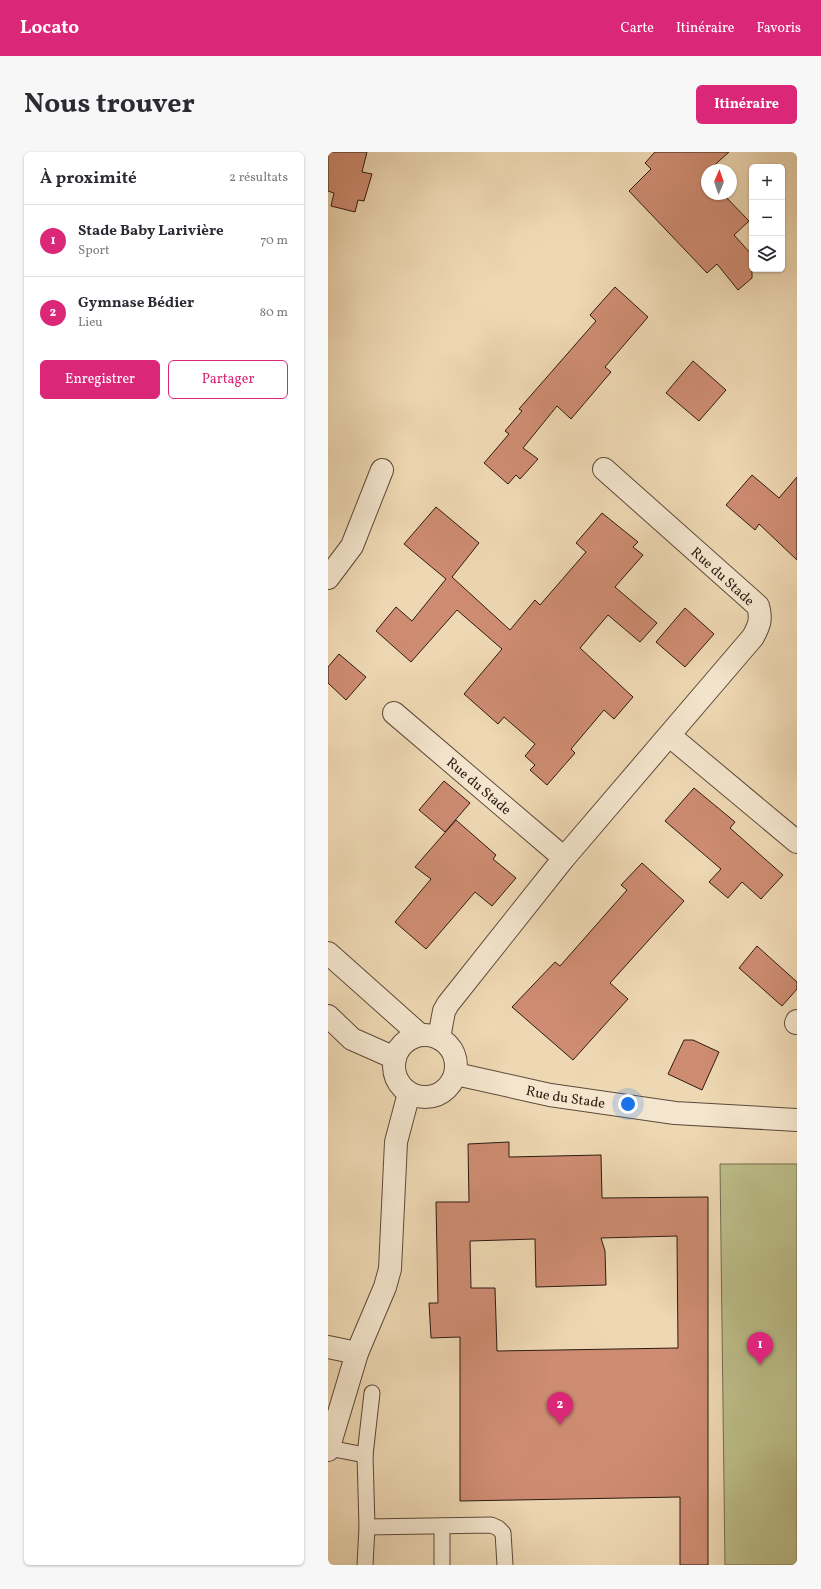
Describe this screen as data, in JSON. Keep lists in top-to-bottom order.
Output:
{
  "streets": {
    "street": ["Rue du Stade"]
  },
  "north": "top",
  "page": {
    "header": "Locato",
    "nav": ["Carte", "Itinéraire", "Favoris"],
    "title": "Nous trouver",
    "buttons": [
      "Itinéraire",
      ["Enregistrer", "Partager"]
    ],
    "heading": ["À proximité", "2 résultats"],
    "map_buttons": ["+", "−"],
    "list": [
      {
        "mark": "1",
        "name": "Stade Baby Larivière",
        "note": "Sport",
        "value": "70 m"
      },
      {
        "mark": "2",
        "name": "Gymnase Bédier",
        "note": "Lieu",
        "value": "80 m"
      }
    ],
    "pins": ["1", "2"]
  }
}
